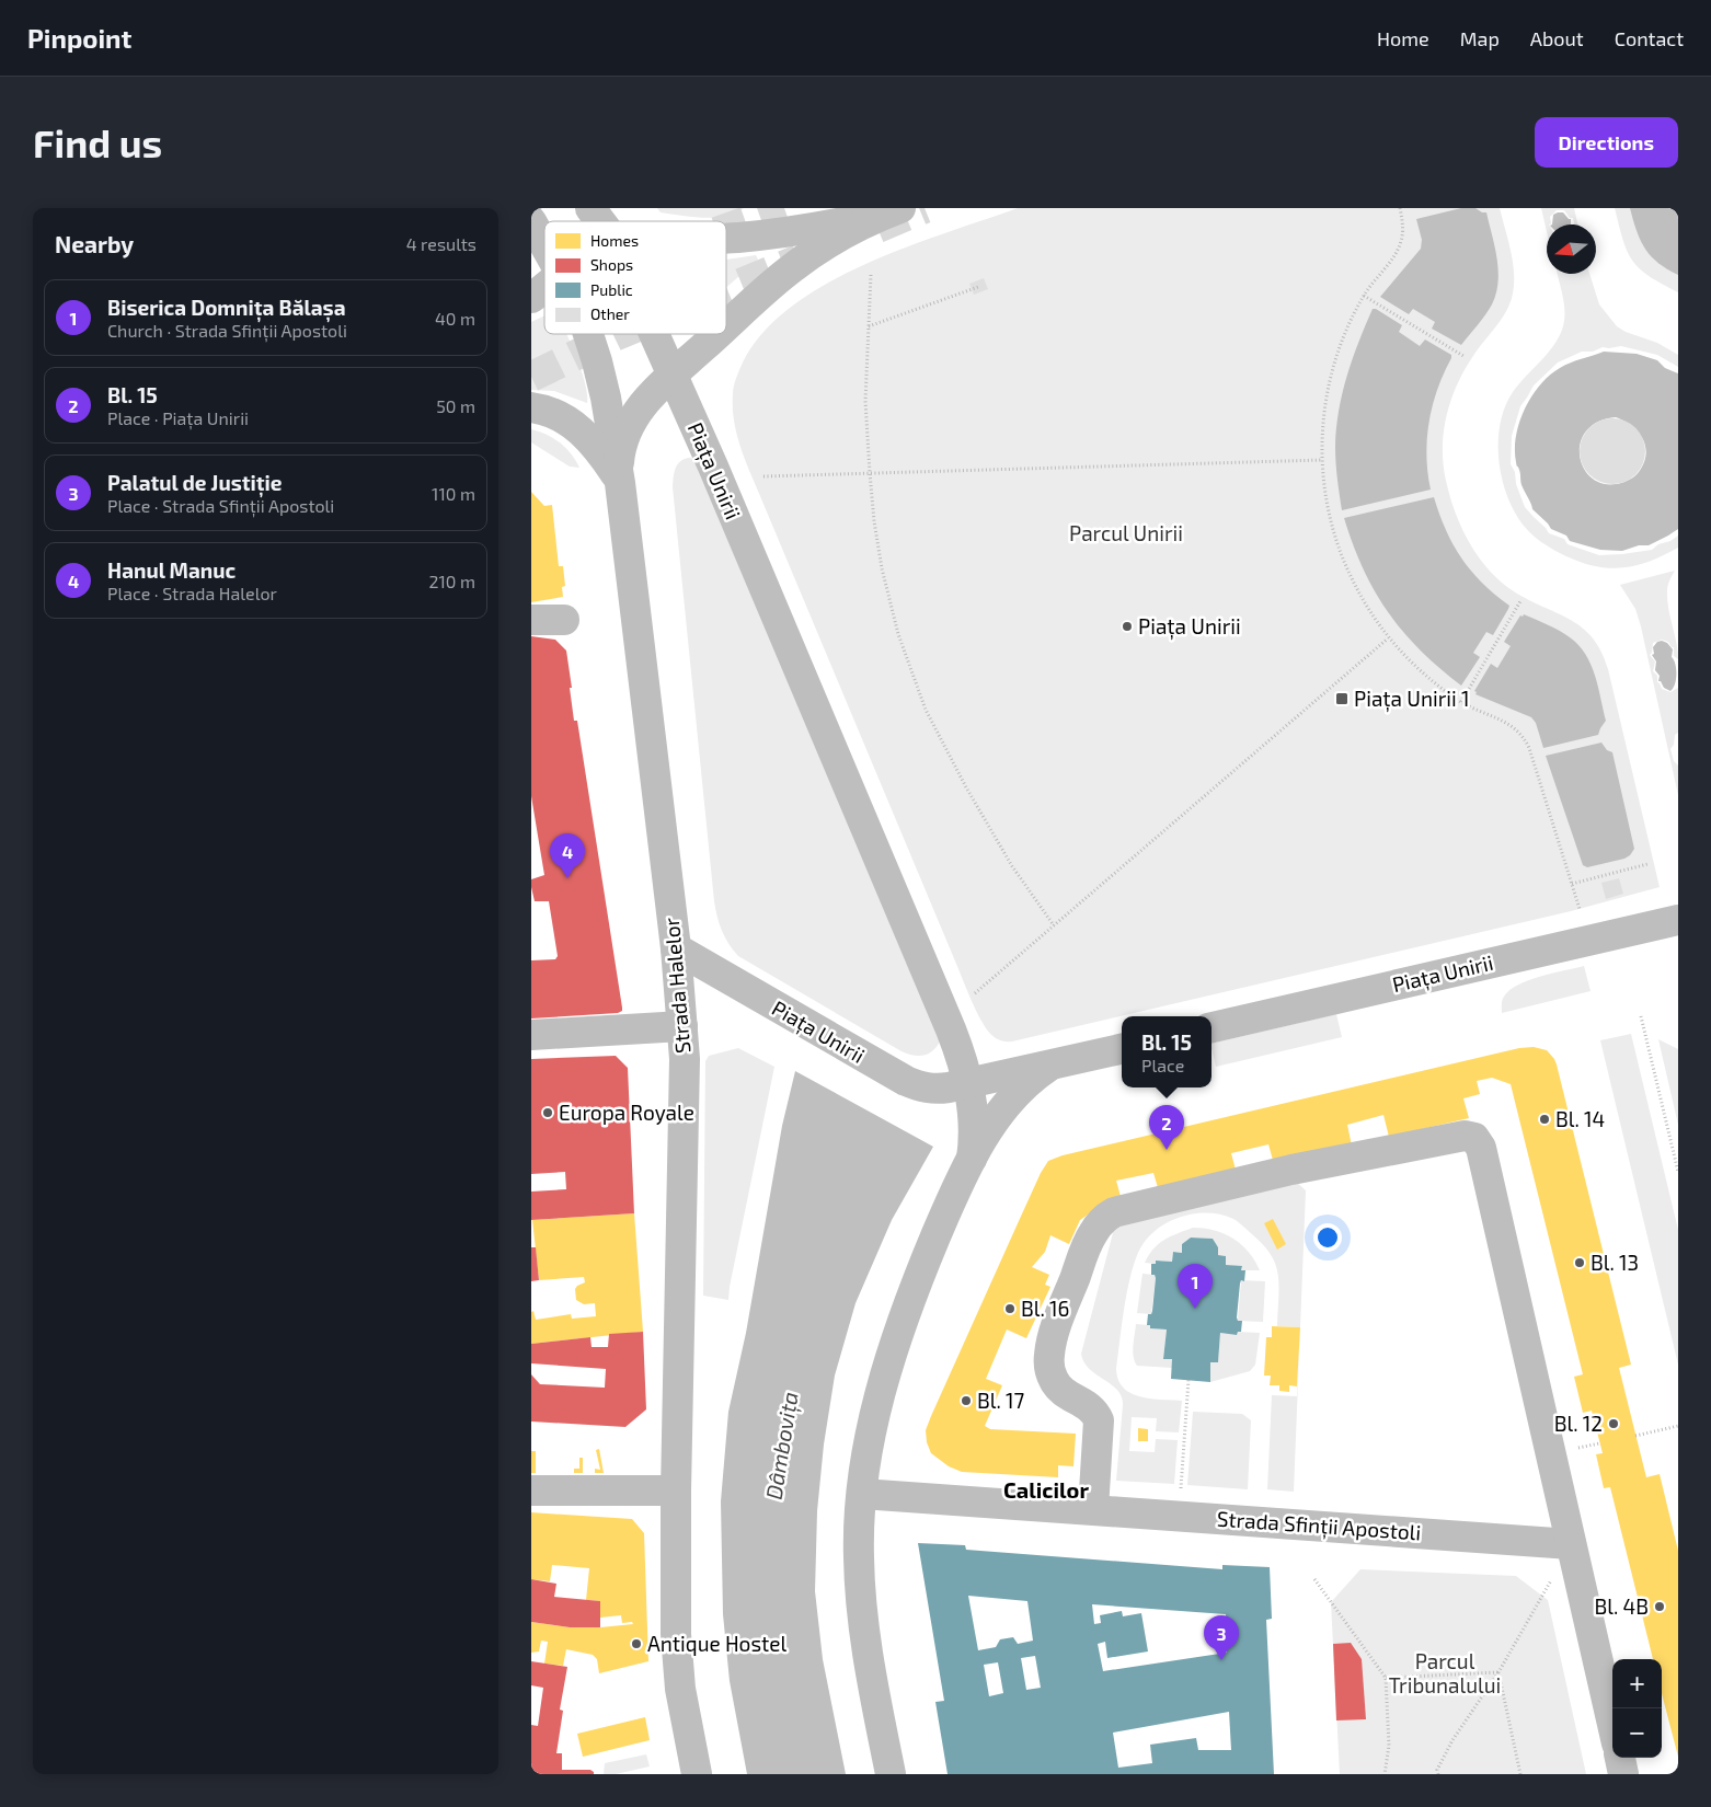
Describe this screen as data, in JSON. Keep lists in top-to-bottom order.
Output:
{
  "streets": {
    "main road": ["Piața Unirii", "Strada Halelor", "Strada Sfinții Apostoli"]
  },
  "crossings": [
    ["Piața Unirii", "Strada Halelor"]
  ],
  "districts": ["Calicilor"],
  "water": ["Dâmbovița"],
  "parks": ["Parcul Unirii", "Parcul Tribunalului"],
  "places": {
    "other": [
      "Piața Unirii",
      "Europa Royale",
      "Bl. 14",
      "Bl. 13",
      "Bl. 16",
      "Bl. 17",
      "Bl. 12",
      "Bl. 4B",
      "Antique Hostel"
    ],
    "transit": ["Piața Unirii 1"]
  },
  "legend": [
    "Homes",
    "Shops",
    "Public",
    "Other"
  ],
  "north": "left",
  "page": {
    "header": "Pinpoint",
    "nav": [
      "Home",
      "Map",
      "About",
      "Contact"
    ],
    "buttons": "Directions",
    "title": "Find us",
    "heading": ["Nearby", "4 results"],
    "list": [
      {
        "mark": "1",
        "name": "Biserica Domnița Bălașa",
        "note": "Church · Strada Sfinții Apostoli",
        "value": "40 m"
      },
      {
        "mark": "2",
        "name": "Bl. 15",
        "note": "Place · Piața Unirii",
        "value": "50 m"
      },
      {
        "mark": "3",
        "name": "Palatul de Justiție",
        "note": "Place · Strada Sfinții Apostoli",
        "value": "110 m"
      },
      {
        "mark": "4",
        "name": "Hanul Manuc",
        "note": "Place · Strada Halelor",
        "value": "210 m"
      }
    ],
    "pins": [
      "4",
      "2",
      "1",
      "3"
    ],
    "popup": ["Bl. 15", "Place"],
    "map_buttons": ["+", "−"]
  }
}
